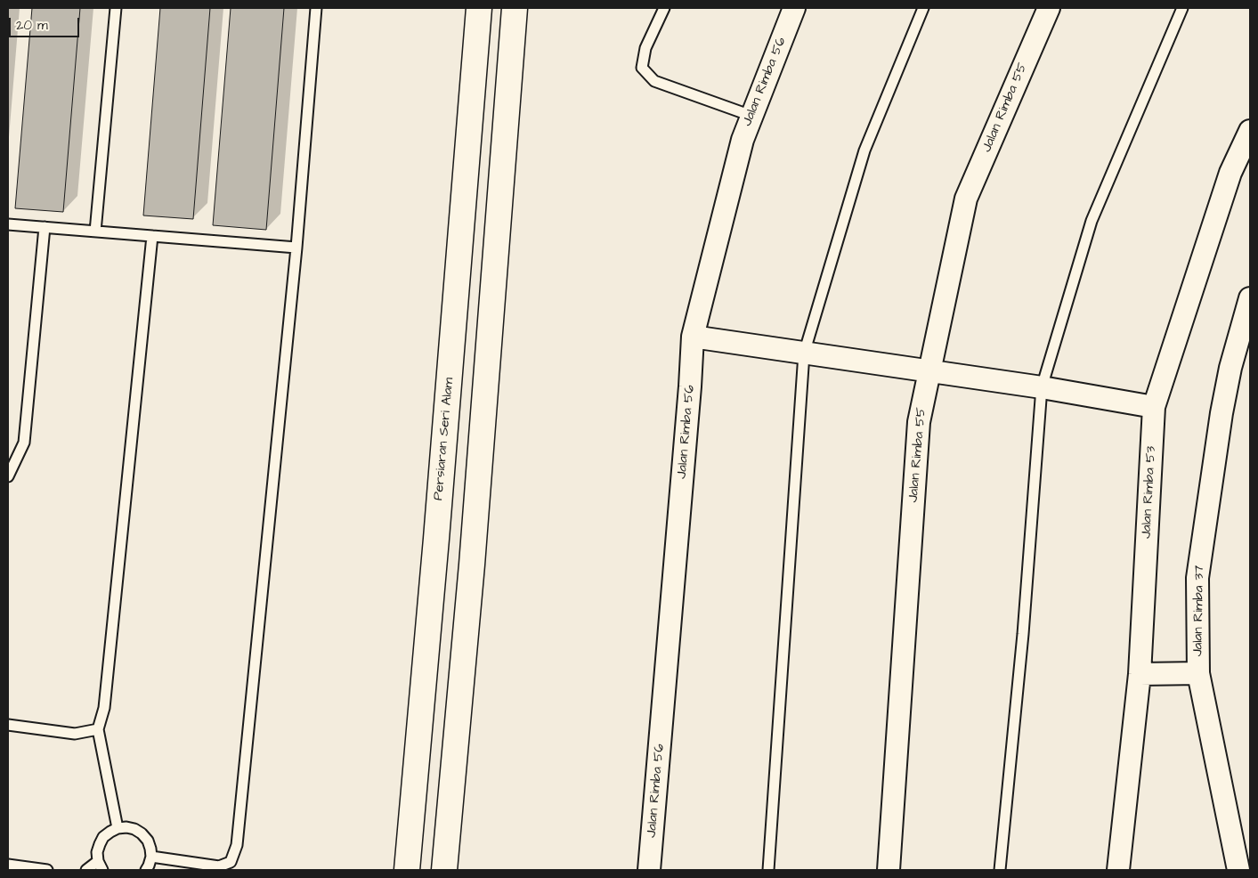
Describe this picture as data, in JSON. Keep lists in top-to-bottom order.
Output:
{
  "streets": {
    "street": [
      "Jalan Rimba 56",
      "Jalan Rimba 55",
      "Persiaran Seri Alam",
      "Jalan Rimba 53",
      "Jalan Rimba 37"
    ]
  },
  "scale_bar": "20 m"
}
